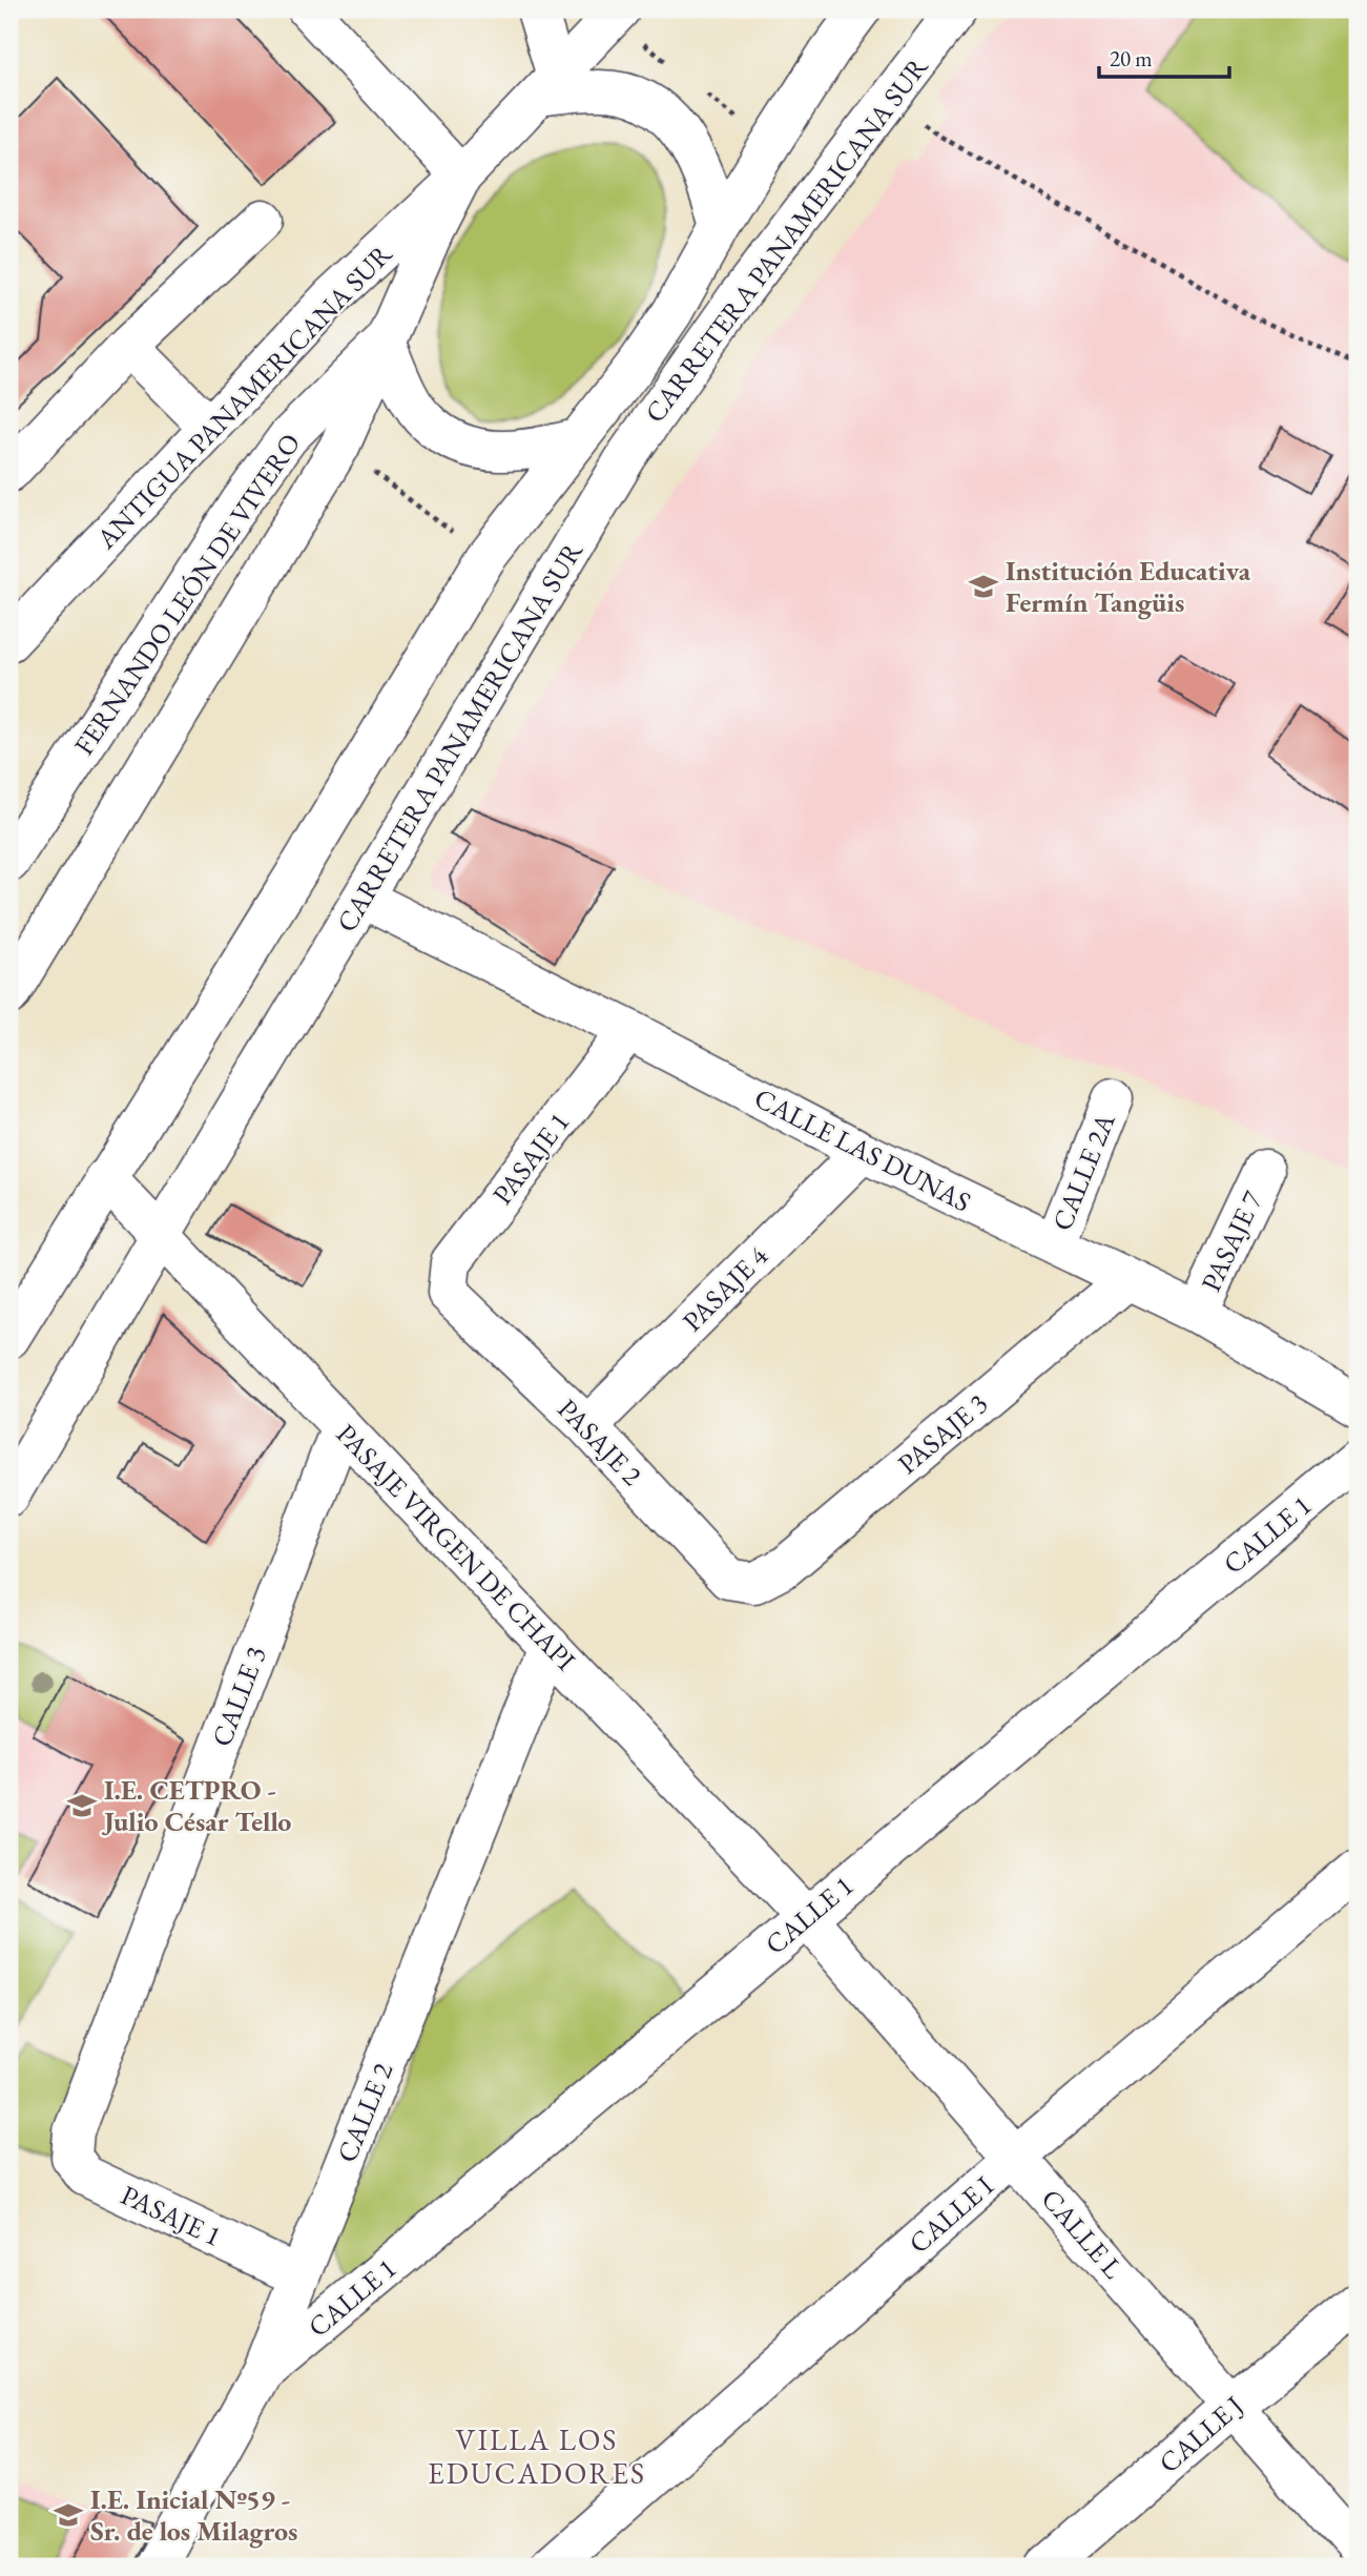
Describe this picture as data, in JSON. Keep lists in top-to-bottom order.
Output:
{
  "streets": {
    "main road": [
      "CARRETERA PANAMERICANA SUR",
      "ANTIGUA PANAMERICANA SUR",
      "FERNANDO LEÓN DE VIVERO",
      "CALLE LAS DUNAS",
      "PASAJE 1",
      "CALLE 2A",
      "PASAJE 7",
      "PASAJE 4",
      "PASAJE 3",
      "PASAJE 2",
      "CALLE 1",
      "PASAJE VIRGEN DE CHAPI",
      "CALLE 3",
      "CALLE 2",
      "CALLE I",
      "CALLE L",
      "CALLE J"
    ]
  },
  "crossings": [
    ["CARRETERA PANAMERICANA SUR", "CALLE LAS DUNAS"],
    ["CARRETERA PANAMERICANA SUR", "PASAJE VIRGEN DE CHAPI"],
    ["CALLE LAS DUNAS", "PASAJE 1"],
    ["CALLE LAS DUNAS", "CALLE 2A"],
    ["CALLE LAS DUNAS", "PASAJE 7"],
    ["CALLE LAS DUNAS", "PASAJE 4"],
    ["CALLE LAS DUNAS", "PASAJE 3"],
    ["PASAJE 1", "PASAJE 2"],
    ["PASAJE 1", "CALLE 3"],
    ["PASAJE 1", "CALLE 2"],
    ["PASAJE 4", "PASAJE 2"],
    ["PASAJE 3", "PASAJE 2"],
    ["CALLE 1", "PASAJE VIRGEN DE CHAPI"],
    ["CALLE 1", "CALLE 2"],
    ["CALLE 1", "CALLE L"],
    ["PASAJE VIRGEN DE CHAPI", "CALLE 3"],
    ["PASAJE VIRGEN DE CHAPI", "CALLE 2"],
    ["PASAJE VIRGEN DE CHAPI", "CALLE L"],
    ["CALLE I", "CALLE L"],
    ["CALLE L", "CALLE J"]
  ],
  "districts": ["VILLA LOS EDUCADORES"],
  "places": {
    "school or university": ["Institución Educativa Fermín Tangüis", "I.E. CETPRO - Julio César Tello", "I.E. Inicial Nº59 - Sr. de los Milagros"]
  },
  "scale_bar": "20 m"
}
